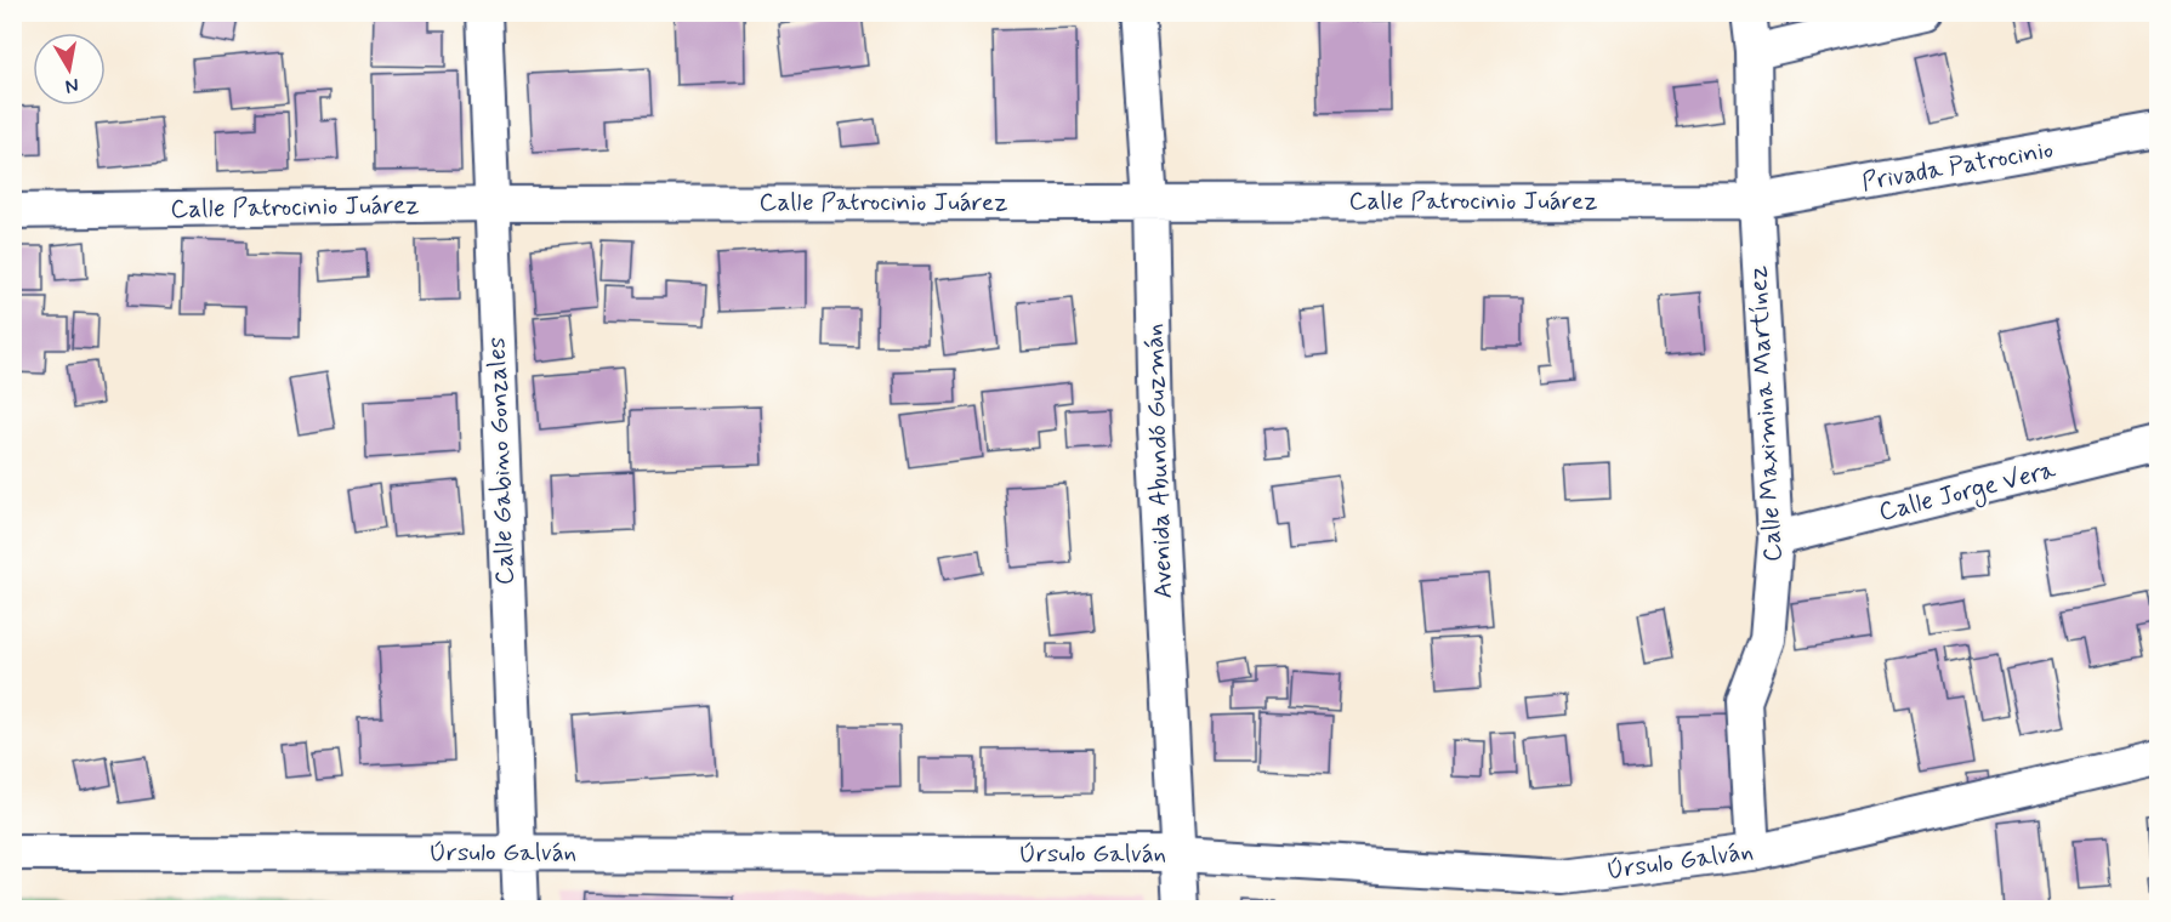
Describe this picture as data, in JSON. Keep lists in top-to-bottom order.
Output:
{
  "streets": {
    "street": [
      "Privada Patrocinio",
      "Calle Patrocinio Juárez",
      "Calle Maximina Martínez",
      "Calle Gabino Gonzales",
      "Avenida Abundó Guzmán",
      "Calle Jorge Vera",
      "Úrsulo Galván"
    ]
  },
  "crossings": [
    ["Privada Patrocinio", "Calle Patrocinio Juárez"],
    ["Privada Patrocinio", "Calle Maximina Martínez"],
    ["Calle Patrocinio Juárez", "Calle Maximina Martínez"],
    ["Calle Patrocinio Juárez", "Calle Gabino Gonzales"],
    ["Calle Patrocinio Juárez", "Avenida Abundó Guzmán"],
    ["Calle Maximina Martínez", "Calle Jorge Vera"],
    ["Calle Maximina Martínez", "Úrsulo Galván"],
    ["Calle Gabino Gonzales", "Úrsulo Galván"],
    ["Avenida Abundó Guzmán", "Úrsulo Galván"]
  ],
  "north": "bottom"
}
